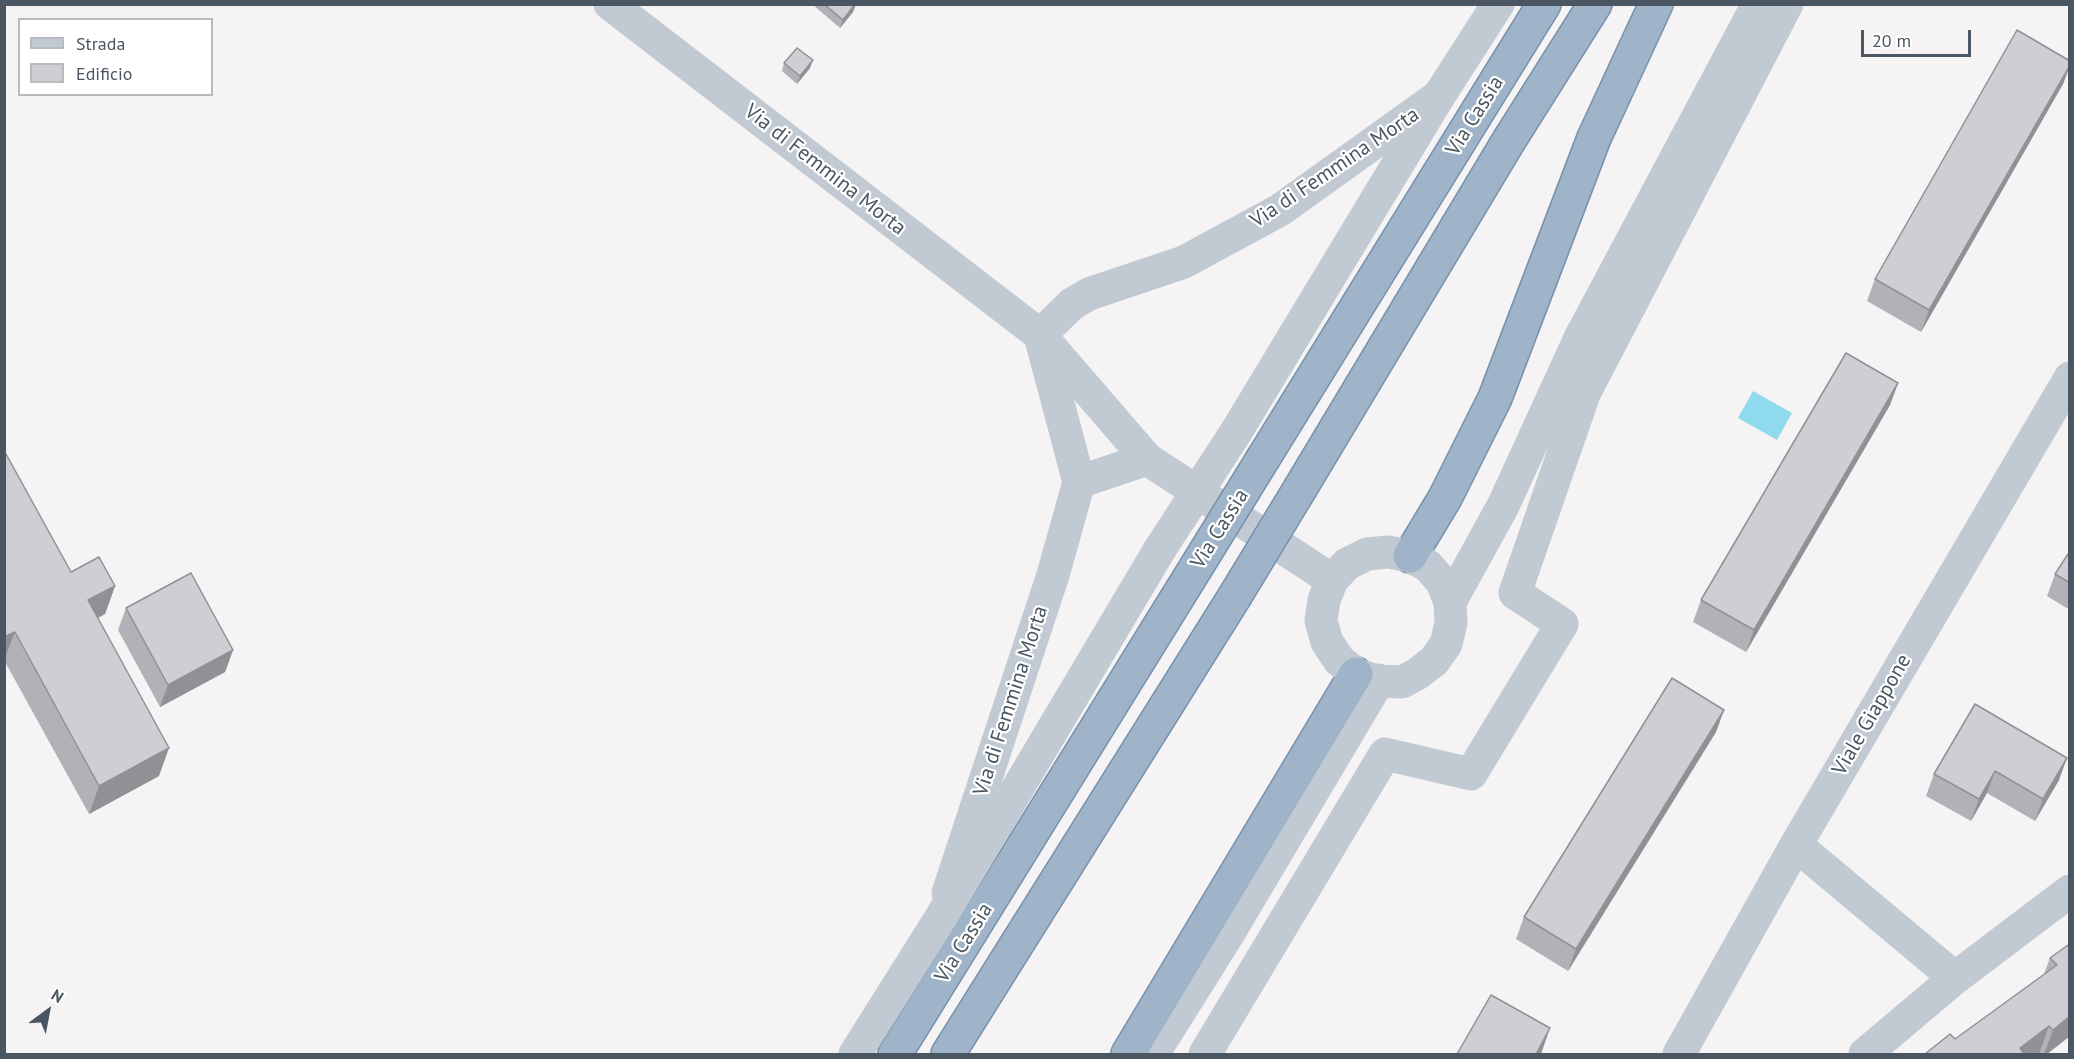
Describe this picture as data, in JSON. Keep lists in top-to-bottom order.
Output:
{
  "streets": {
    "highway": ["Via Cassia"],
    "street": ["Via di Femmina Morta", "Viale Giappone"]
  },
  "legend": ["Strada", "Edificio"],
  "scale_bar": "20 m",
  "north": "top right"
}
